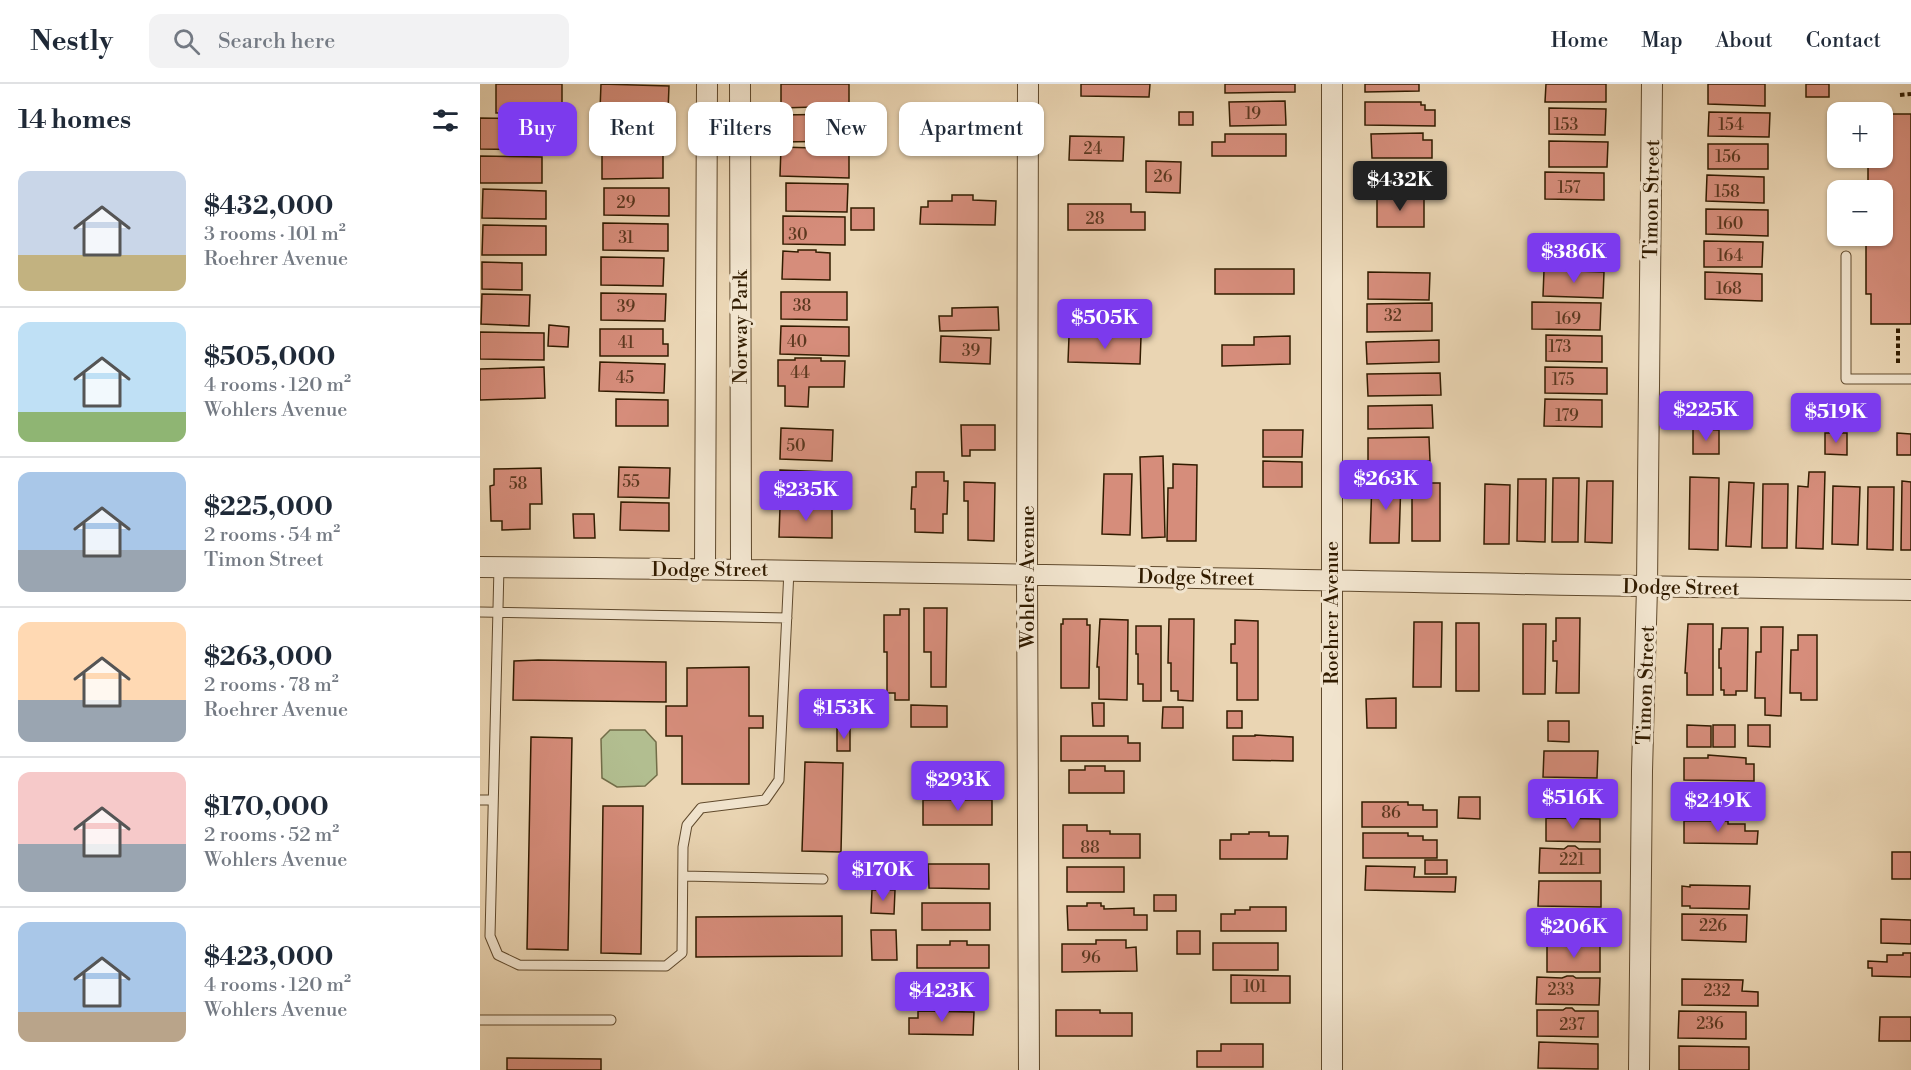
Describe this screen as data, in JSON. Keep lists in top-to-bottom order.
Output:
{
  "streets": {
    "street": [
      "Timon Street",
      "Norway Park",
      "Dodge Street",
      "Wohlers Avenue",
      "Roehrer Avenue"
    ]
  },
  "crossings": [
    ["Timon Street", "Dodge Street"],
    ["Norway Park", "Dodge Street"],
    ["Dodge Street", "Wohlers Avenue"],
    ["Dodge Street", "Roehrer Avenue"]
  ],
  "house_numbers": [
    "19",
    "153",
    "154",
    "24",
    "156",
    "26",
    "157",
    "158",
    "29",
    "28",
    "160",
    "30",
    "31",
    "164",
    "168",
    "38",
    "39",
    "32",
    "169",
    "40",
    "41",
    "173",
    "39",
    "44",
    "45",
    "175",
    "179",
    "50",
    "55",
    "58",
    "86",
    "88",
    "221",
    "226",
    "96",
    "101",
    "233",
    "232",
    "236",
    "237"
  ],
  "page": {
    "header": "Nestly",
    "search": "Search here",
    "nav": [
      "Home",
      "Map",
      "About",
      "Contact"
    ],
    "heading": "14 homes",
    "map_buttons": ["+", "−"],
    "chip": [
      "Buy",
      "Rent",
      "Filters",
      "New",
      "Apartment"
    ],
    "list": [
      {
        "name": "$432,000",
        "note": "3 rooms · 101 m² · Roehrer Avenue"
      },
      {
        "name": "$505,000",
        "note": "4 rooms · 120 m² · Wohlers Avenue"
      },
      {
        "name": "$225,000",
        "note": "2 rooms · 54 m² · Timon Street"
      },
      {
        "name": "$263,000",
        "note": "2 rooms · 78 m² · Roehrer Avenue"
      },
      {
        "name": "$170,000",
        "note": "2 rooms · 52 m² · Wohlers Avenue"
      },
      {
        "name": "$423,000",
        "note": "4 rooms · 120 m² · Wohlers Avenue"
      }
    ],
    "price": [
      "$432K",
      "$386K",
      "$505K",
      "$225K",
      "$519K",
      "$263K",
      "$235K",
      "$153K",
      "$293K",
      "$516K",
      "$249K",
      "$170K",
      "$206K",
      "$423K"
    ]
  }
}
